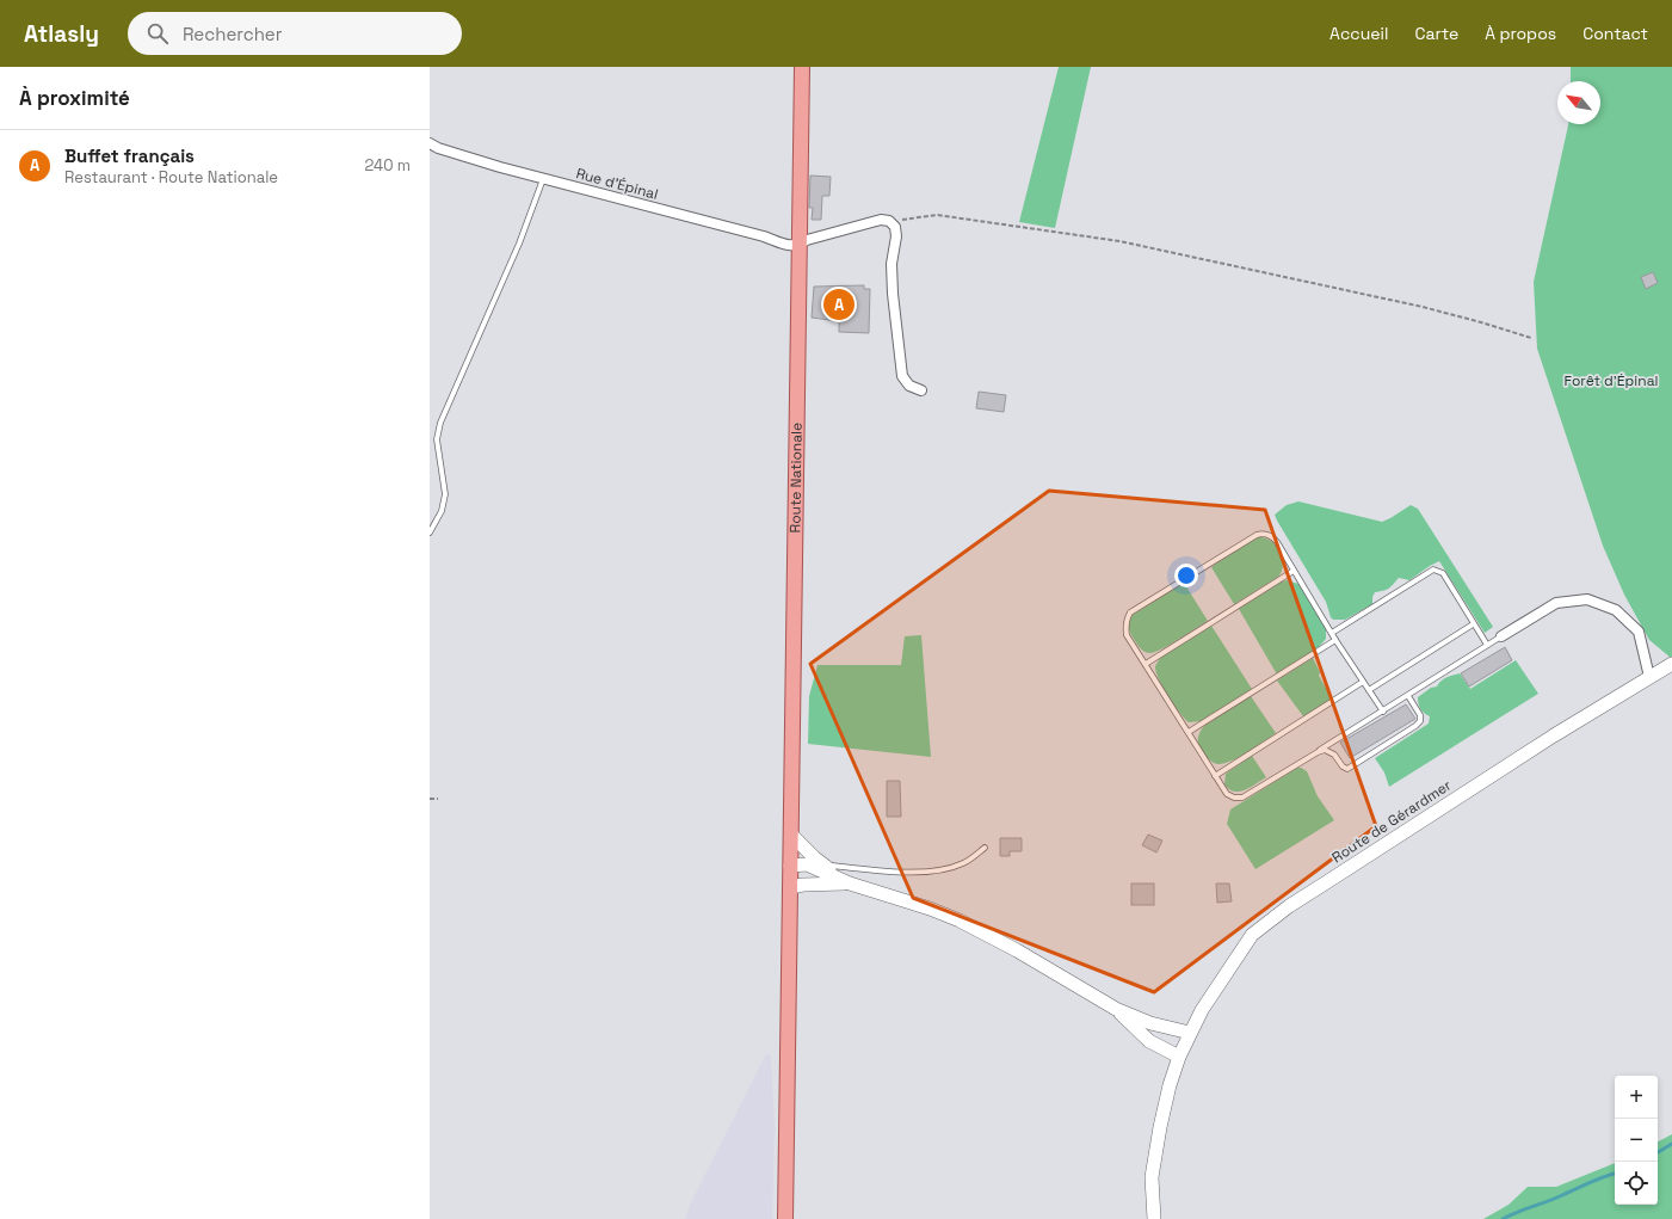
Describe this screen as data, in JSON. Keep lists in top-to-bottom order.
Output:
{
  "streets": {
    "main road": ["Route Nationale", "Route de Gérardmer"],
    "street": ["Rue d’Épinal"]
  },
  "crossings": [
    ["Rue d’Épinal", "Route Nationale"]
  ],
  "parks": ["Forêt d'Épinal"],
  "north": "top left",
  "page": {
    "header": "Atlasly",
    "search": "Rechercher",
    "nav": [
      "Accueil",
      "Carte",
      "À propos",
      "Contact"
    ],
    "heading": "À proximité",
    "list": [
      {
        "mark": "A",
        "name": "Buffet français",
        "note": "Restaurant · Route Nationale",
        "value": "240 m"
      }
    ],
    "pins": "A",
    "map_buttons": ["+", "−"]
  }
}
